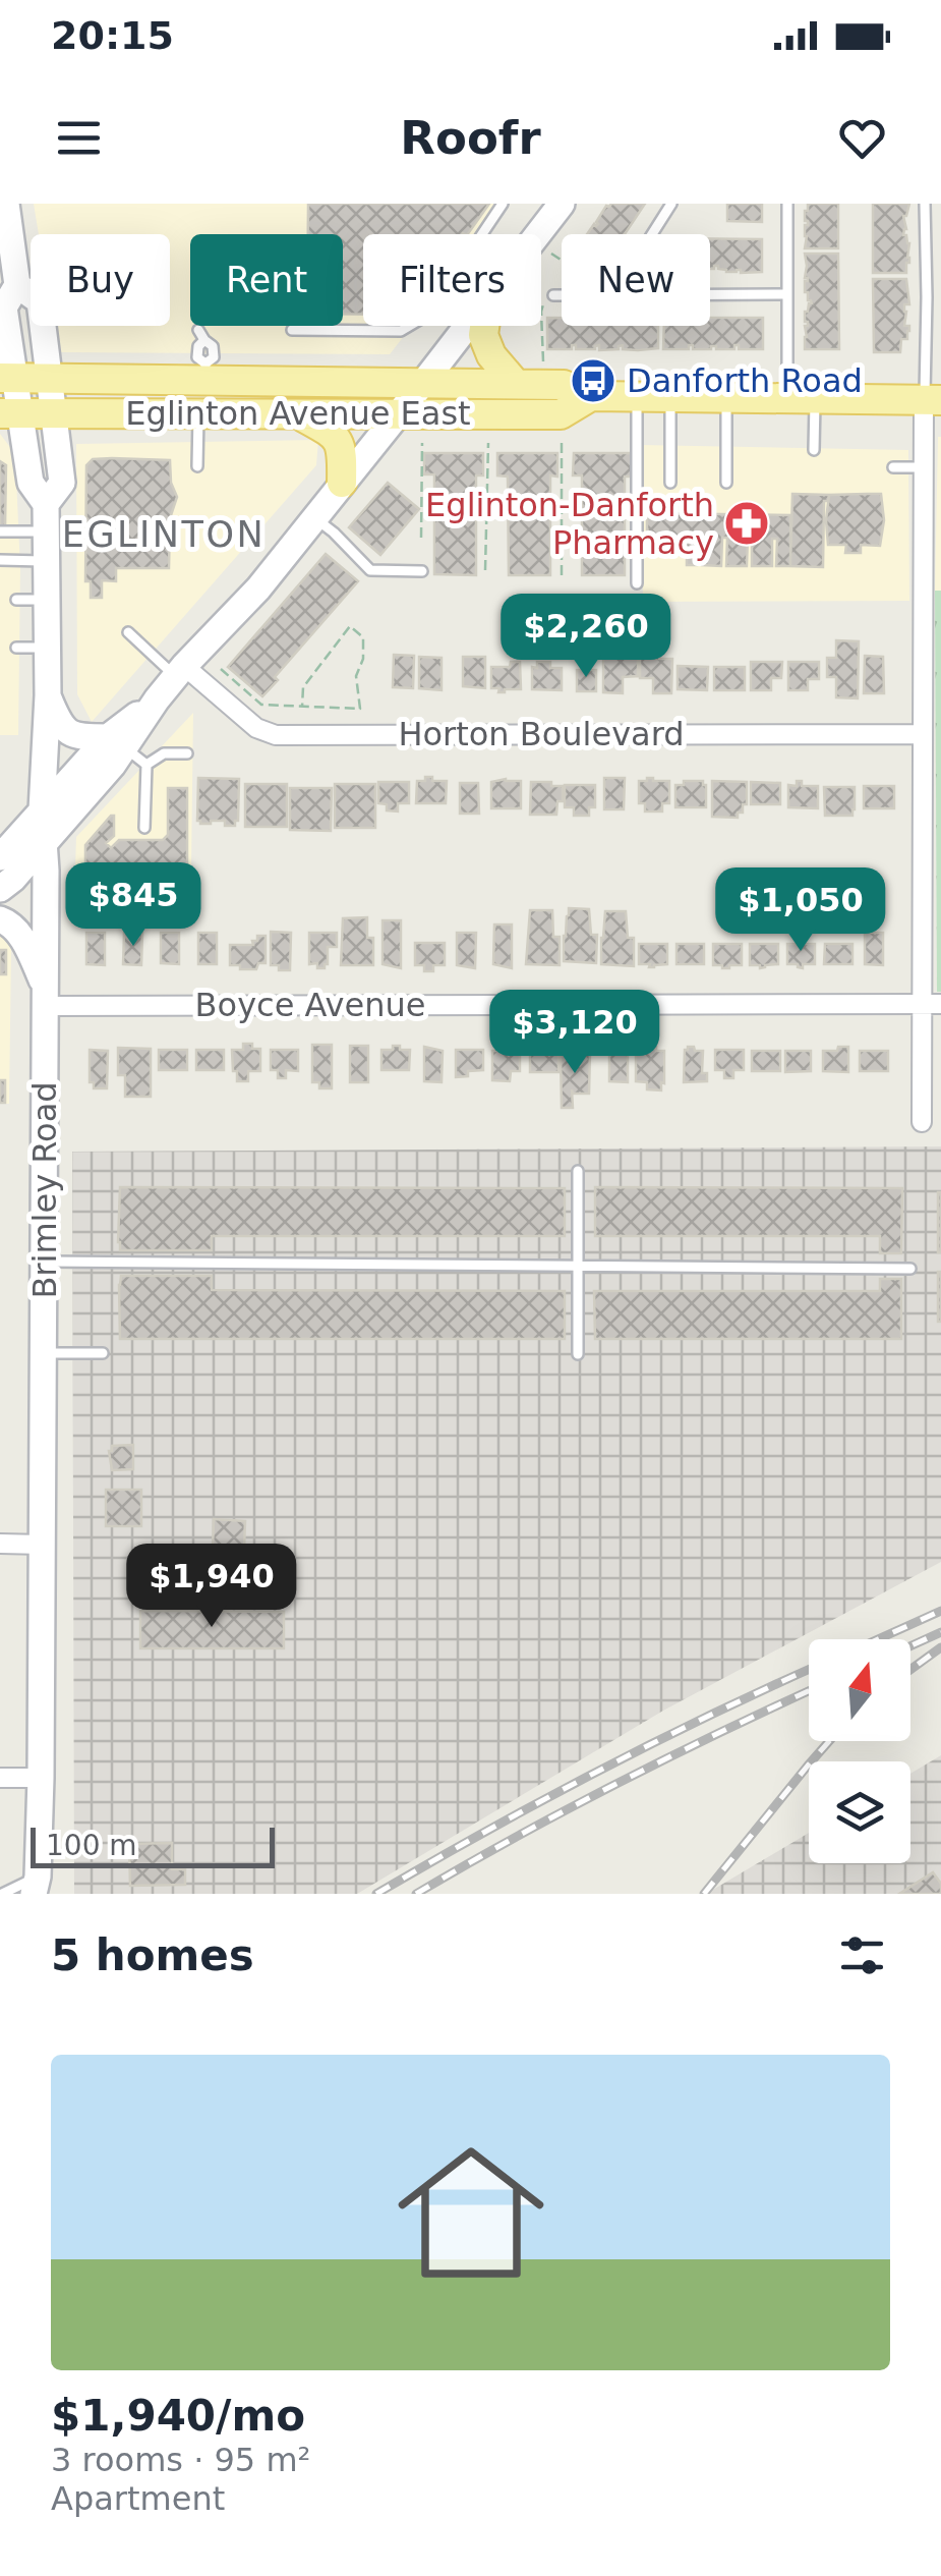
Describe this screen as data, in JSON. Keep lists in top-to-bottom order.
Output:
{
  "streets": {
    "main road": ["Eglinton Avenue East", "Brimley Road"],
    "street": ["Horton Boulevard", "Boyce Avenue"]
  },
  "crossings": [
    ["Eglinton Avenue East", "Brimley Road"],
    ["Boyce Avenue", "Brimley Road"]
  ],
  "districts": ["EGLINTON"],
  "places": {
    "bus stop": ["Danforth Road"],
    "pharmacy": ["Eglinton-Danforth Pharmacy"]
  },
  "scale_bar": "100 m",
  "north": "top",
  "page": {
    "status": "20:15",
    "header": "Roofr",
    "chip": [
      "Buy",
      "Rent",
      "Filters",
      "New"
    ],
    "price": [
      "$2,260",
      "$845",
      "$1,050",
      "$3,120",
      "$1,940"
    ],
    "scale": "100 m",
    "heading": "5 homes",
    "list": [
      {
        "name": "$1,940/mo",
        "note": "3 rooms · 95 m² · Apartment"
      }
    ]
  }
}
